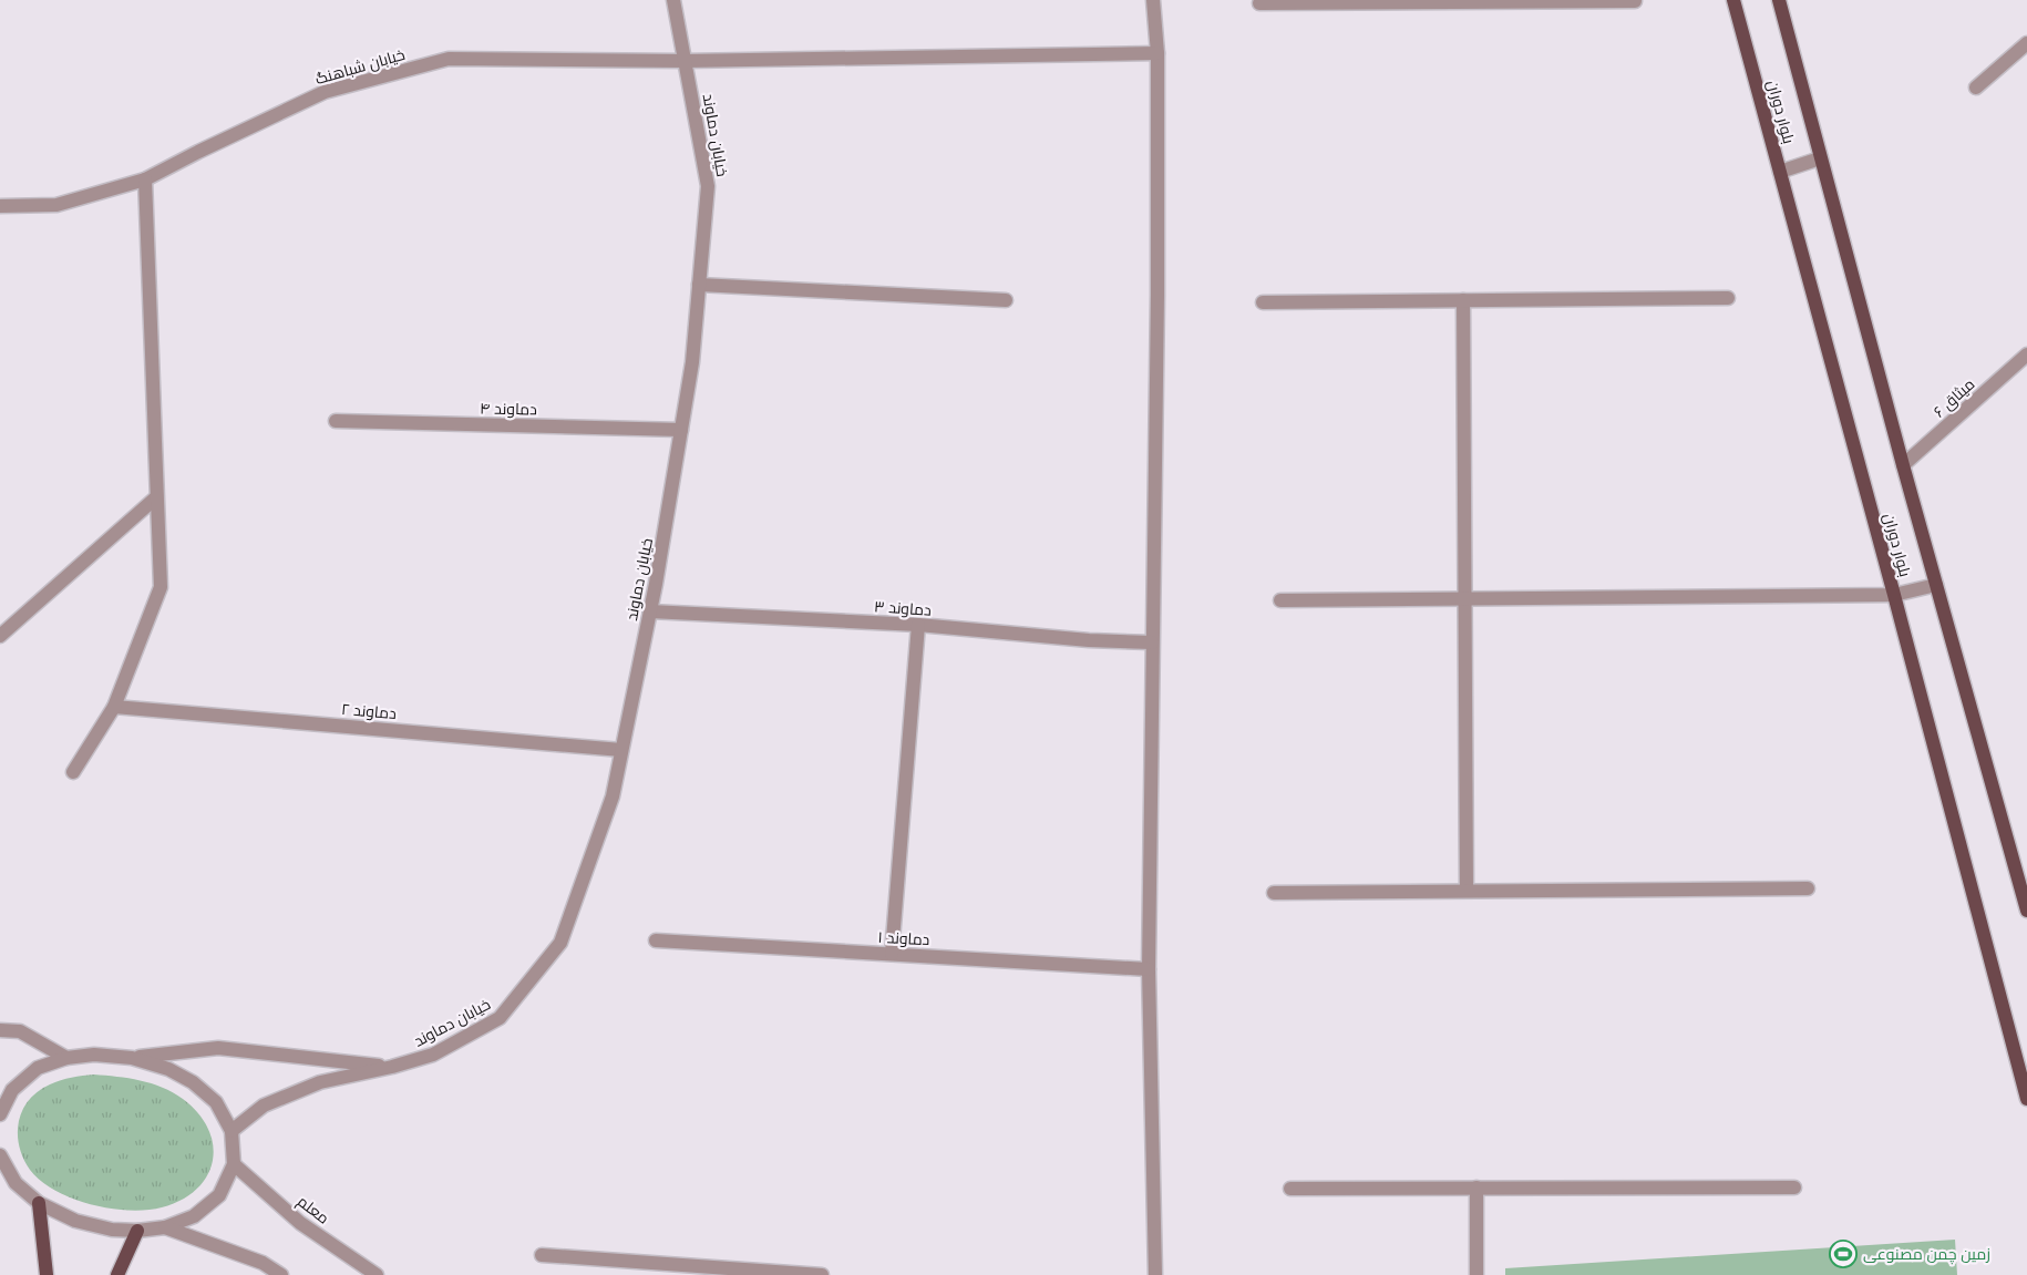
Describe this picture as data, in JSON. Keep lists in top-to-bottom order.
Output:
{
  "streets": {
    "main road": ["بلوار دوران"],
    "street": [
      "خیابان شباهنگ",
      "خیابان دماوند",
      "میثاق ۶",
      "دماوند ۴",
      "دماوند ۳",
      "دماوند ۲",
      "دماوند ۱",
      "معلم"
    ]
  },
  "crossings": [
    ["خیابان شباهنگ", "خیابان دماوند"],
    ["بلوار دوران", "میثاق ۶"],
    ["خیابان دماوند", "دماوند ۴"],
    ["خیابان دماوند", "دماوند ۳"],
    ["خیابان دماوند", "دماوند ۲"]
  ],
  "places": {
    "sports": ["زمین چمن مصنوعی"]
  }
}
